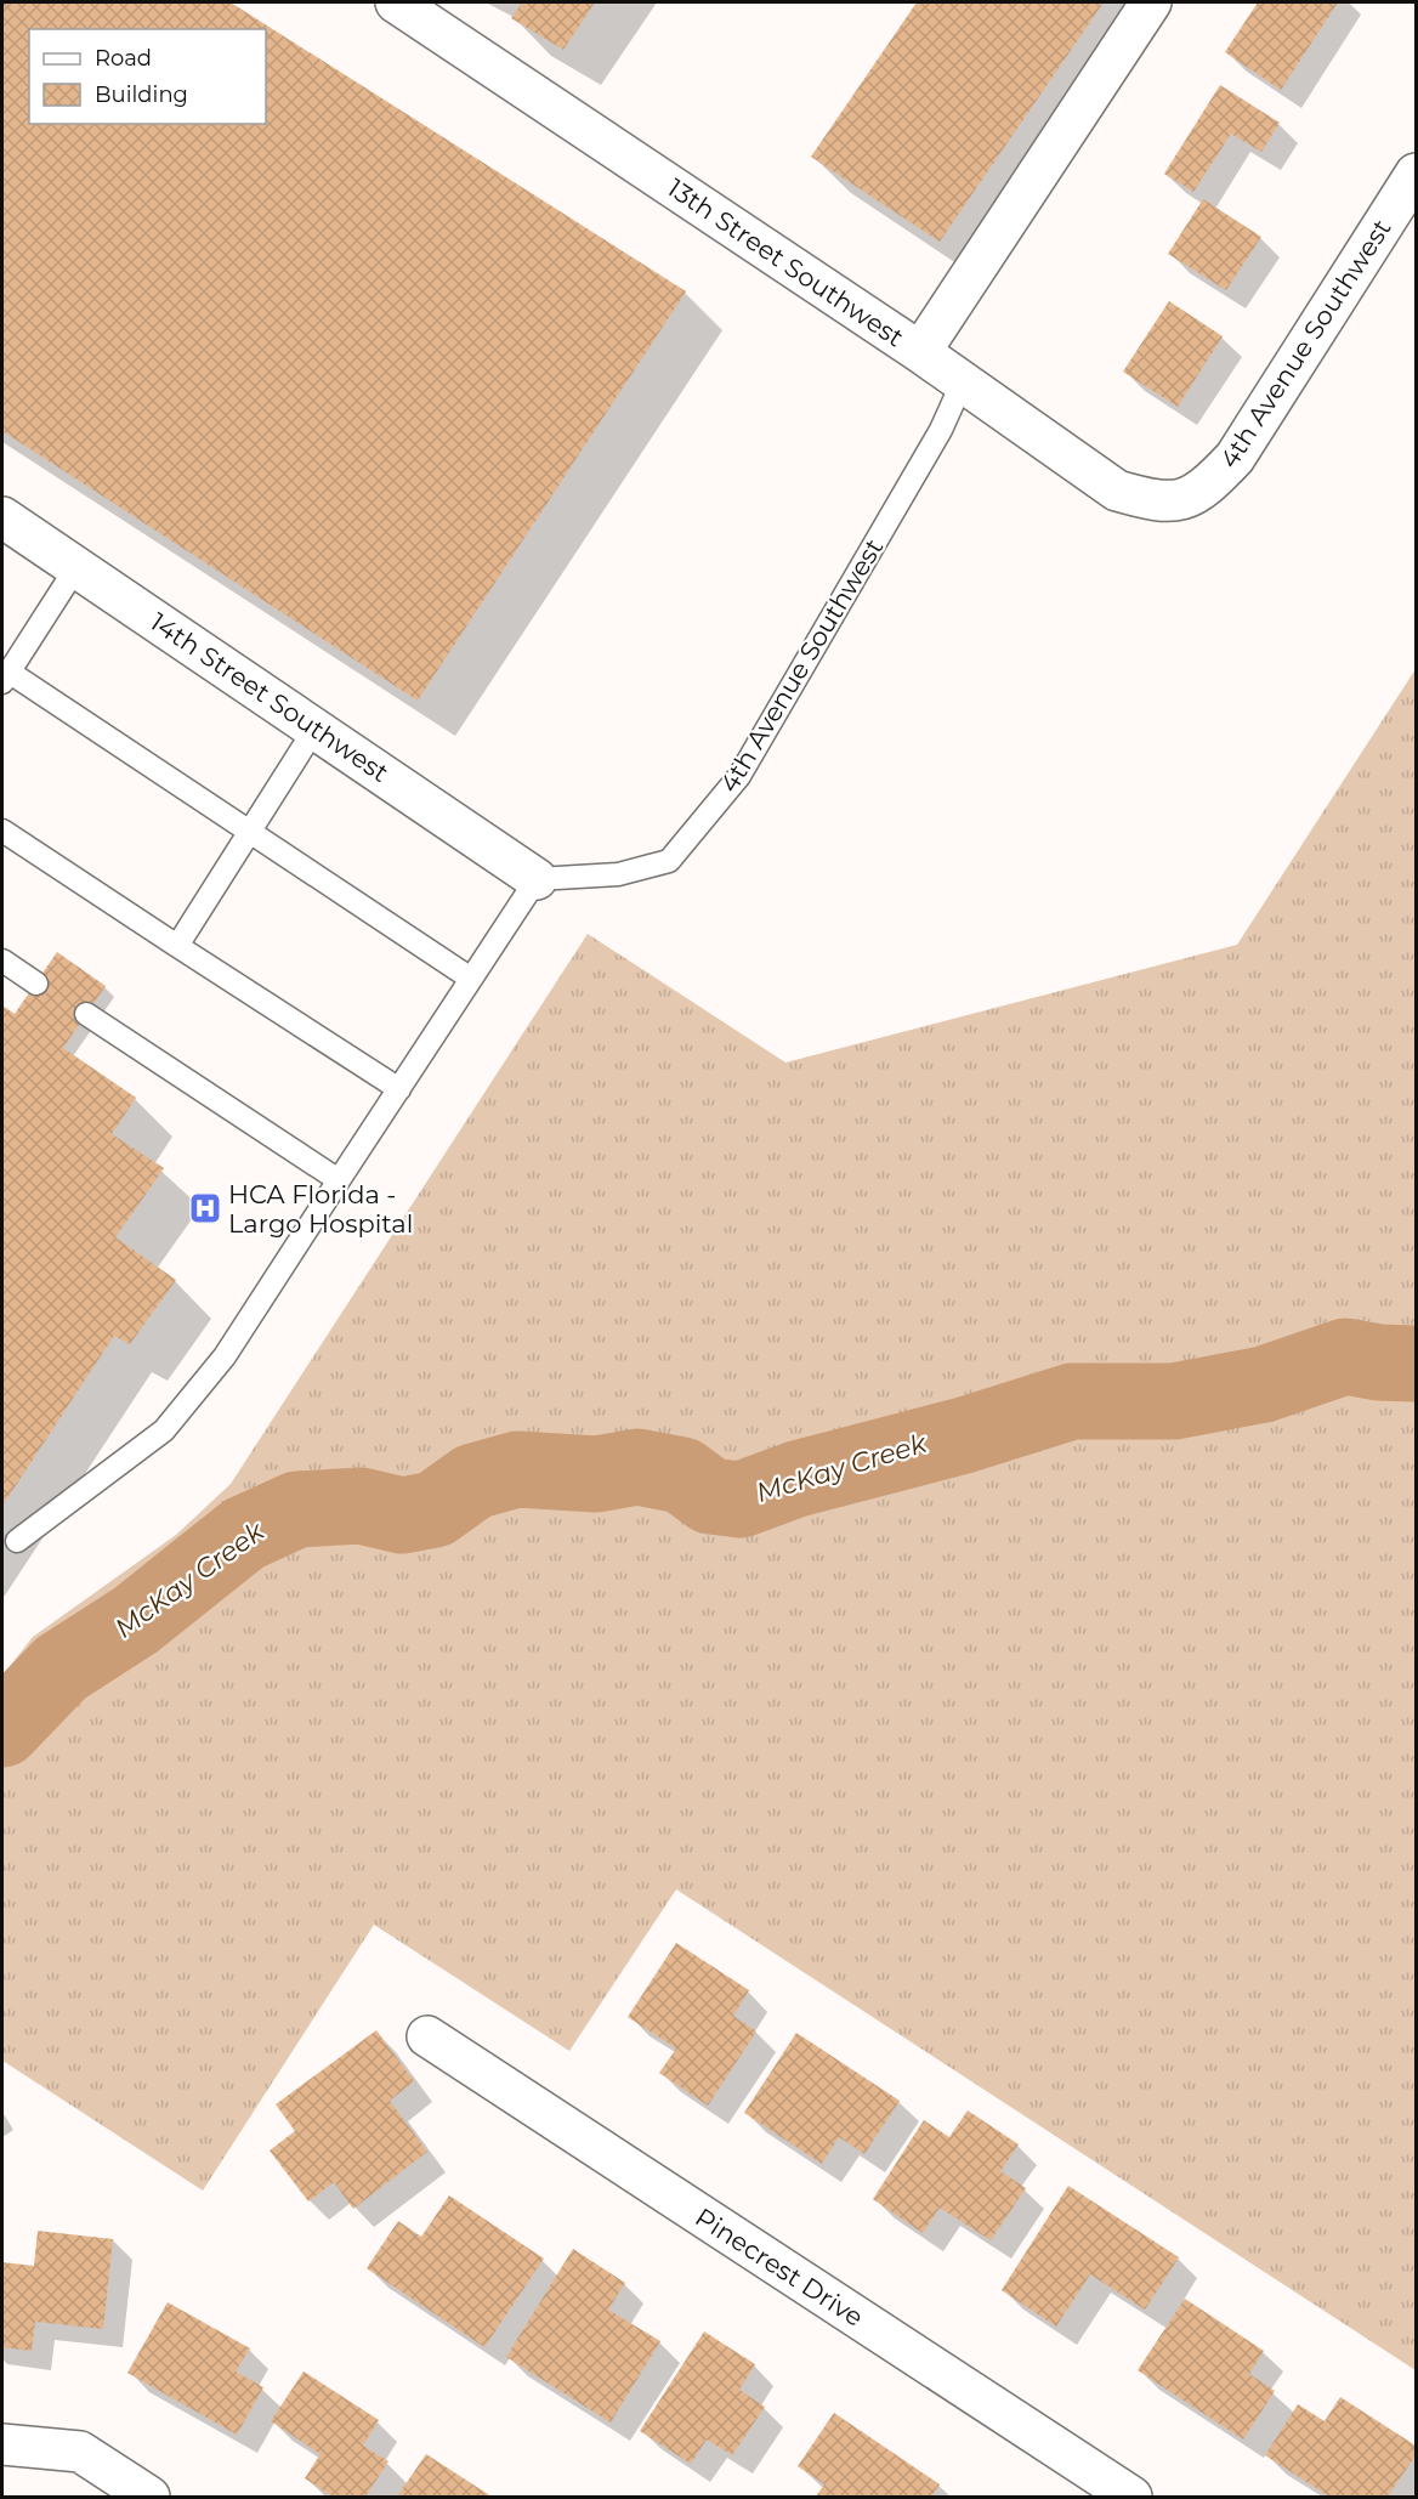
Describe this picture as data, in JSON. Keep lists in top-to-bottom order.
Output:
{
  "streets": {
    "street": [
      "13th Street Southwest",
      "4th Avenue Southwest",
      "14th Street Southwest",
      "Pinecrest Drive"
    ]
  },
  "crossings": [
    ["13th Street Southwest", "4th Avenue Southwest"],
    ["4th Avenue Southwest", "14th Street Southwest"]
  ],
  "water": ["McKay Creek"],
  "places": {
    "hospital": ["HCA Florida - Largo Hospital"]
  },
  "legend": ["Road", "Building"]
}
